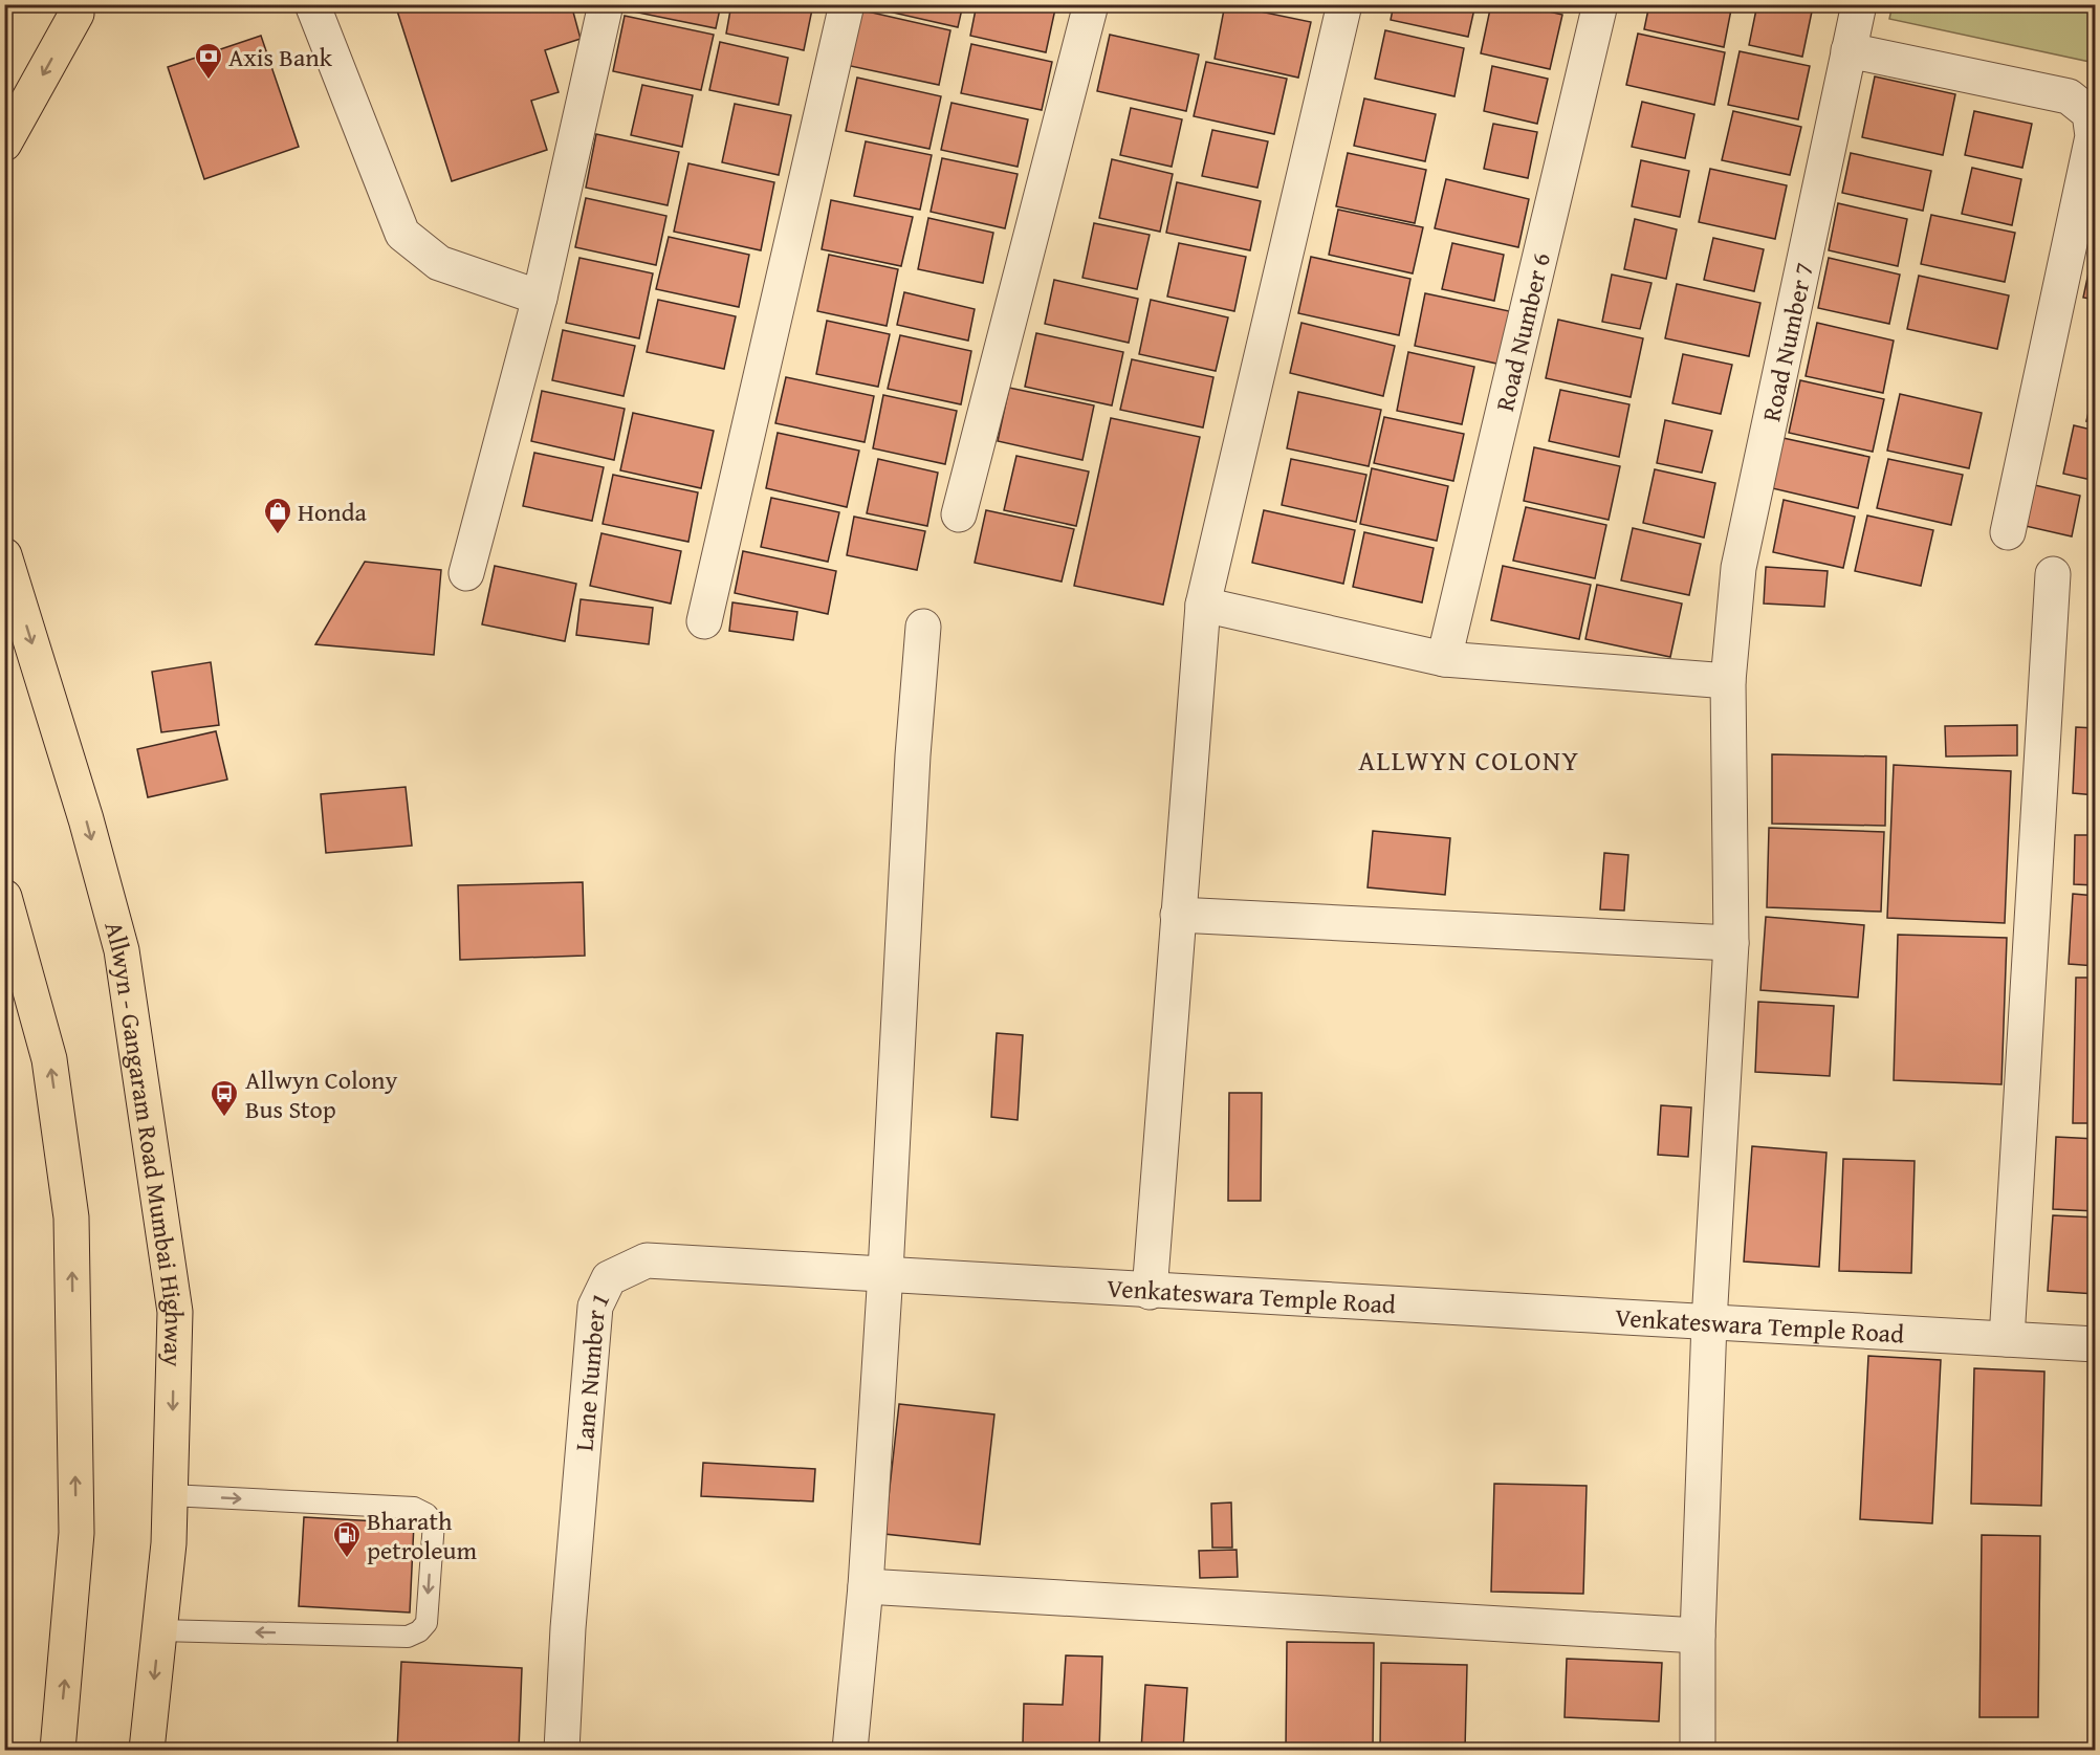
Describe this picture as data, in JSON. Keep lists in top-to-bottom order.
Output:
{
  "streets": {
    "highway": ["Allwyn - Gangaram Road Mumbai Highway"],
    "street": [
      "Road Number 6",
      "Road Number 7",
      "Venkateswara Temple Road",
      "Lane Number 1"
    ]
  },
  "crossings": [
    ["Road Number 7", "Venkateswara Temple Road"],
    ["Venkateswara Temple Road", "Lane Number 1"]
  ],
  "districts": ["ALLWYN COLONY"],
  "places": {
    "bank": ["Axis Bank"],
    "shop": ["Honda"],
    "bus stop": ["Allwyn Colony Bus Stop"],
    "fuel station": ["Bharath petroleum"]
  }
}
